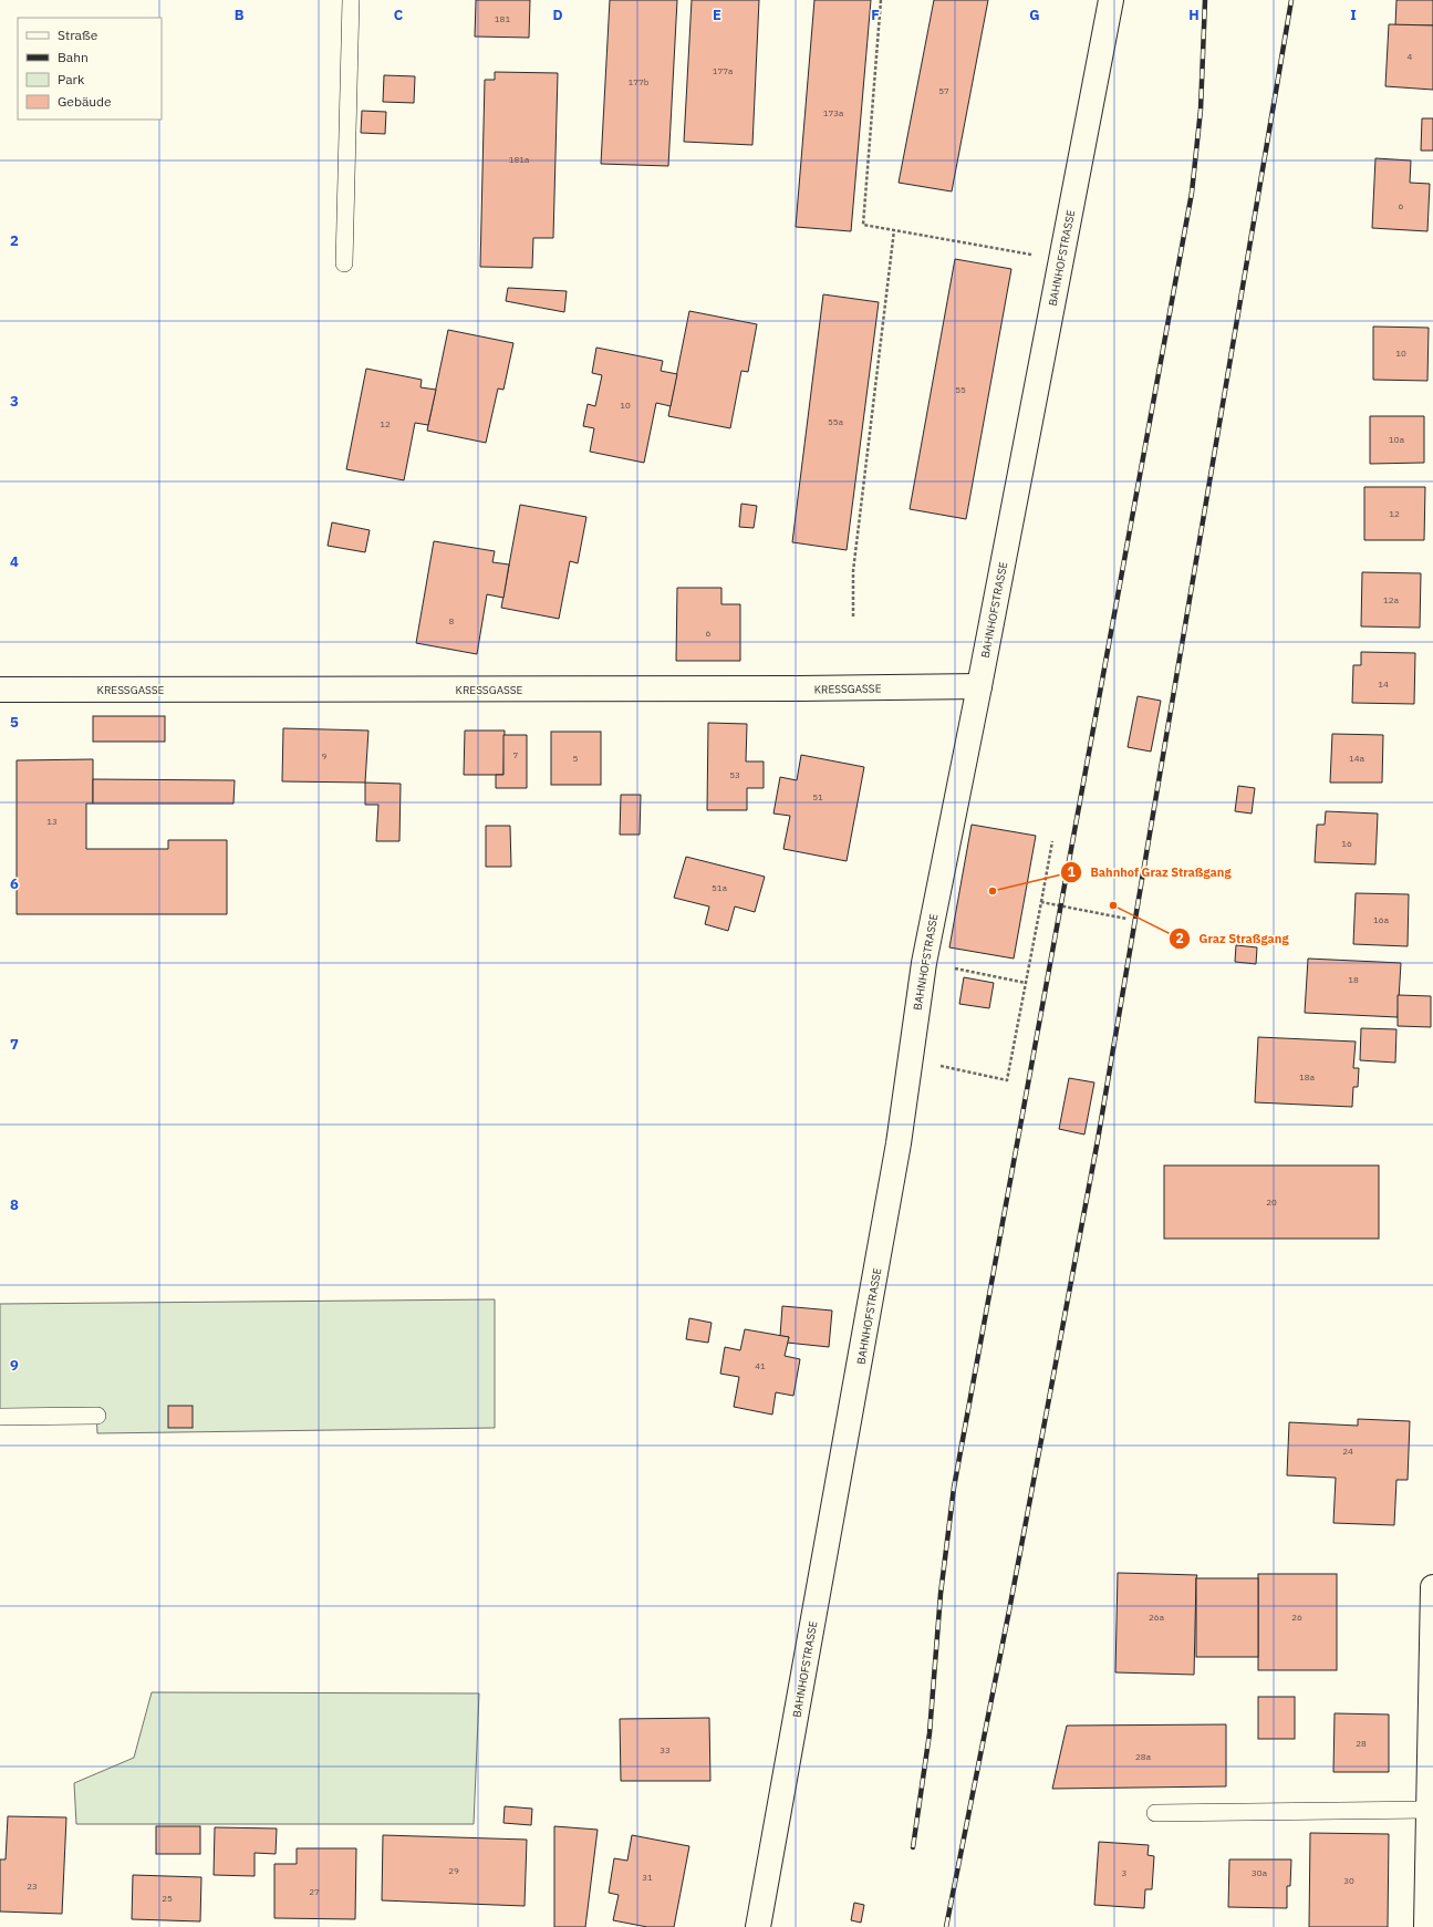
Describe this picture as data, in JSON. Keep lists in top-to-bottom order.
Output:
{
  "streets": {
    "street": ["BAHNHOFSTRASSE", "KRESSGASSE"]
  },
  "crossings": [
    ["BAHNHOFSTRASSE", "KRESSGASSE"]
  ],
  "places": ["Bahnhof Graz Straßgang", "Graz Straßgang"],
  "house_numbers": [
    "181",
    "4",
    "177a",
    "177b",
    "57",
    "173a",
    "181a",
    "6",
    "10",
    "55",
    "10",
    "55a",
    "12",
    "10a",
    "12",
    "12a",
    "8",
    "6",
    "14",
    "7",
    "9",
    "5",
    "14a",
    "53",
    "51",
    "13",
    "16",
    "51a",
    "16a",
    "18",
    "18a",
    "20",
    "41",
    "24",
    "26a",
    "26",
    "28",
    "33",
    "28a",
    "29",
    "3",
    "30a",
    "31",
    "30",
    "23",
    "27",
    "25"
  ],
  "legend": [
    "Straße",
    "Bahn",
    "Park",
    "Gebäude"
  ],
  "grid": {
    "columns": [
      "B",
      "C",
      "D",
      "E",
      "F",
      "G",
      "H",
      "I"
    ],
    "rows": [
      "2",
      "3",
      "4",
      "5",
      "6",
      "7",
      "8",
      "9"
    ]
  }
}
